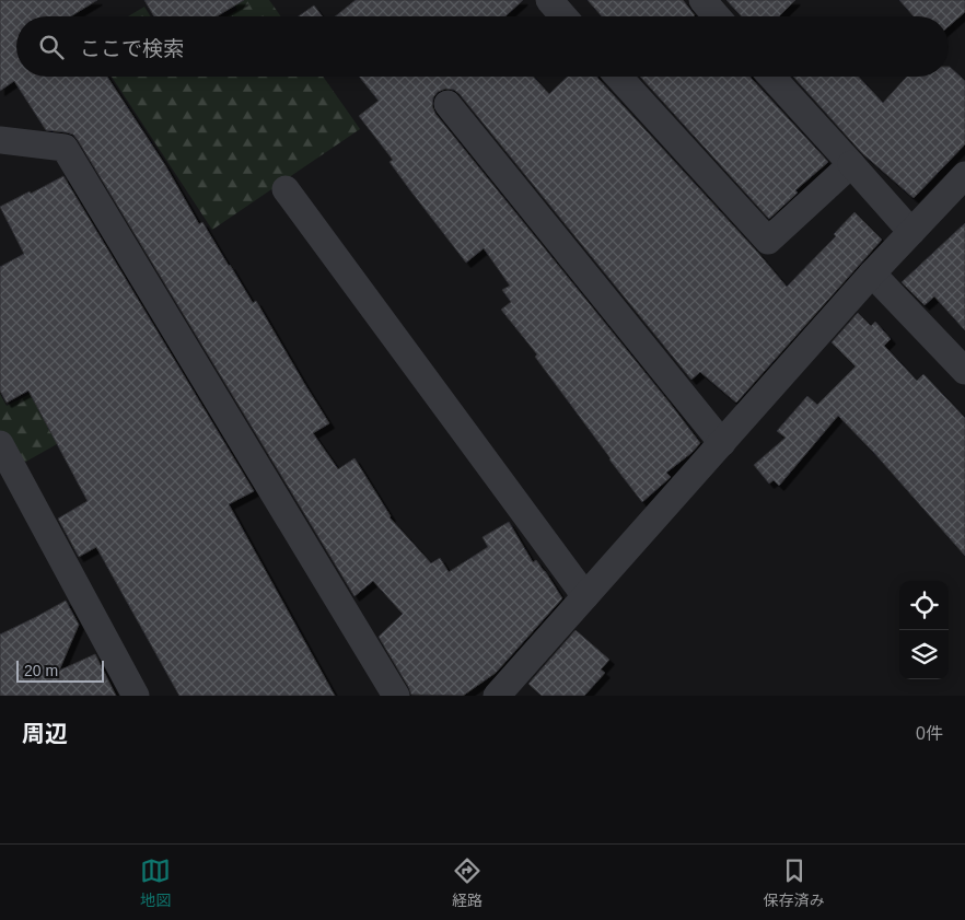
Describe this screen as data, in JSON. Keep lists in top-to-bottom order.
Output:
{
  "scale_bar": "20 m",
  "page": {
    "search": "ここで検索",
    "scale": "20 m",
    "heading": ["周辺", "0件"],
    "nav": ["地図", "経路", "保存済み"]
  }
}
